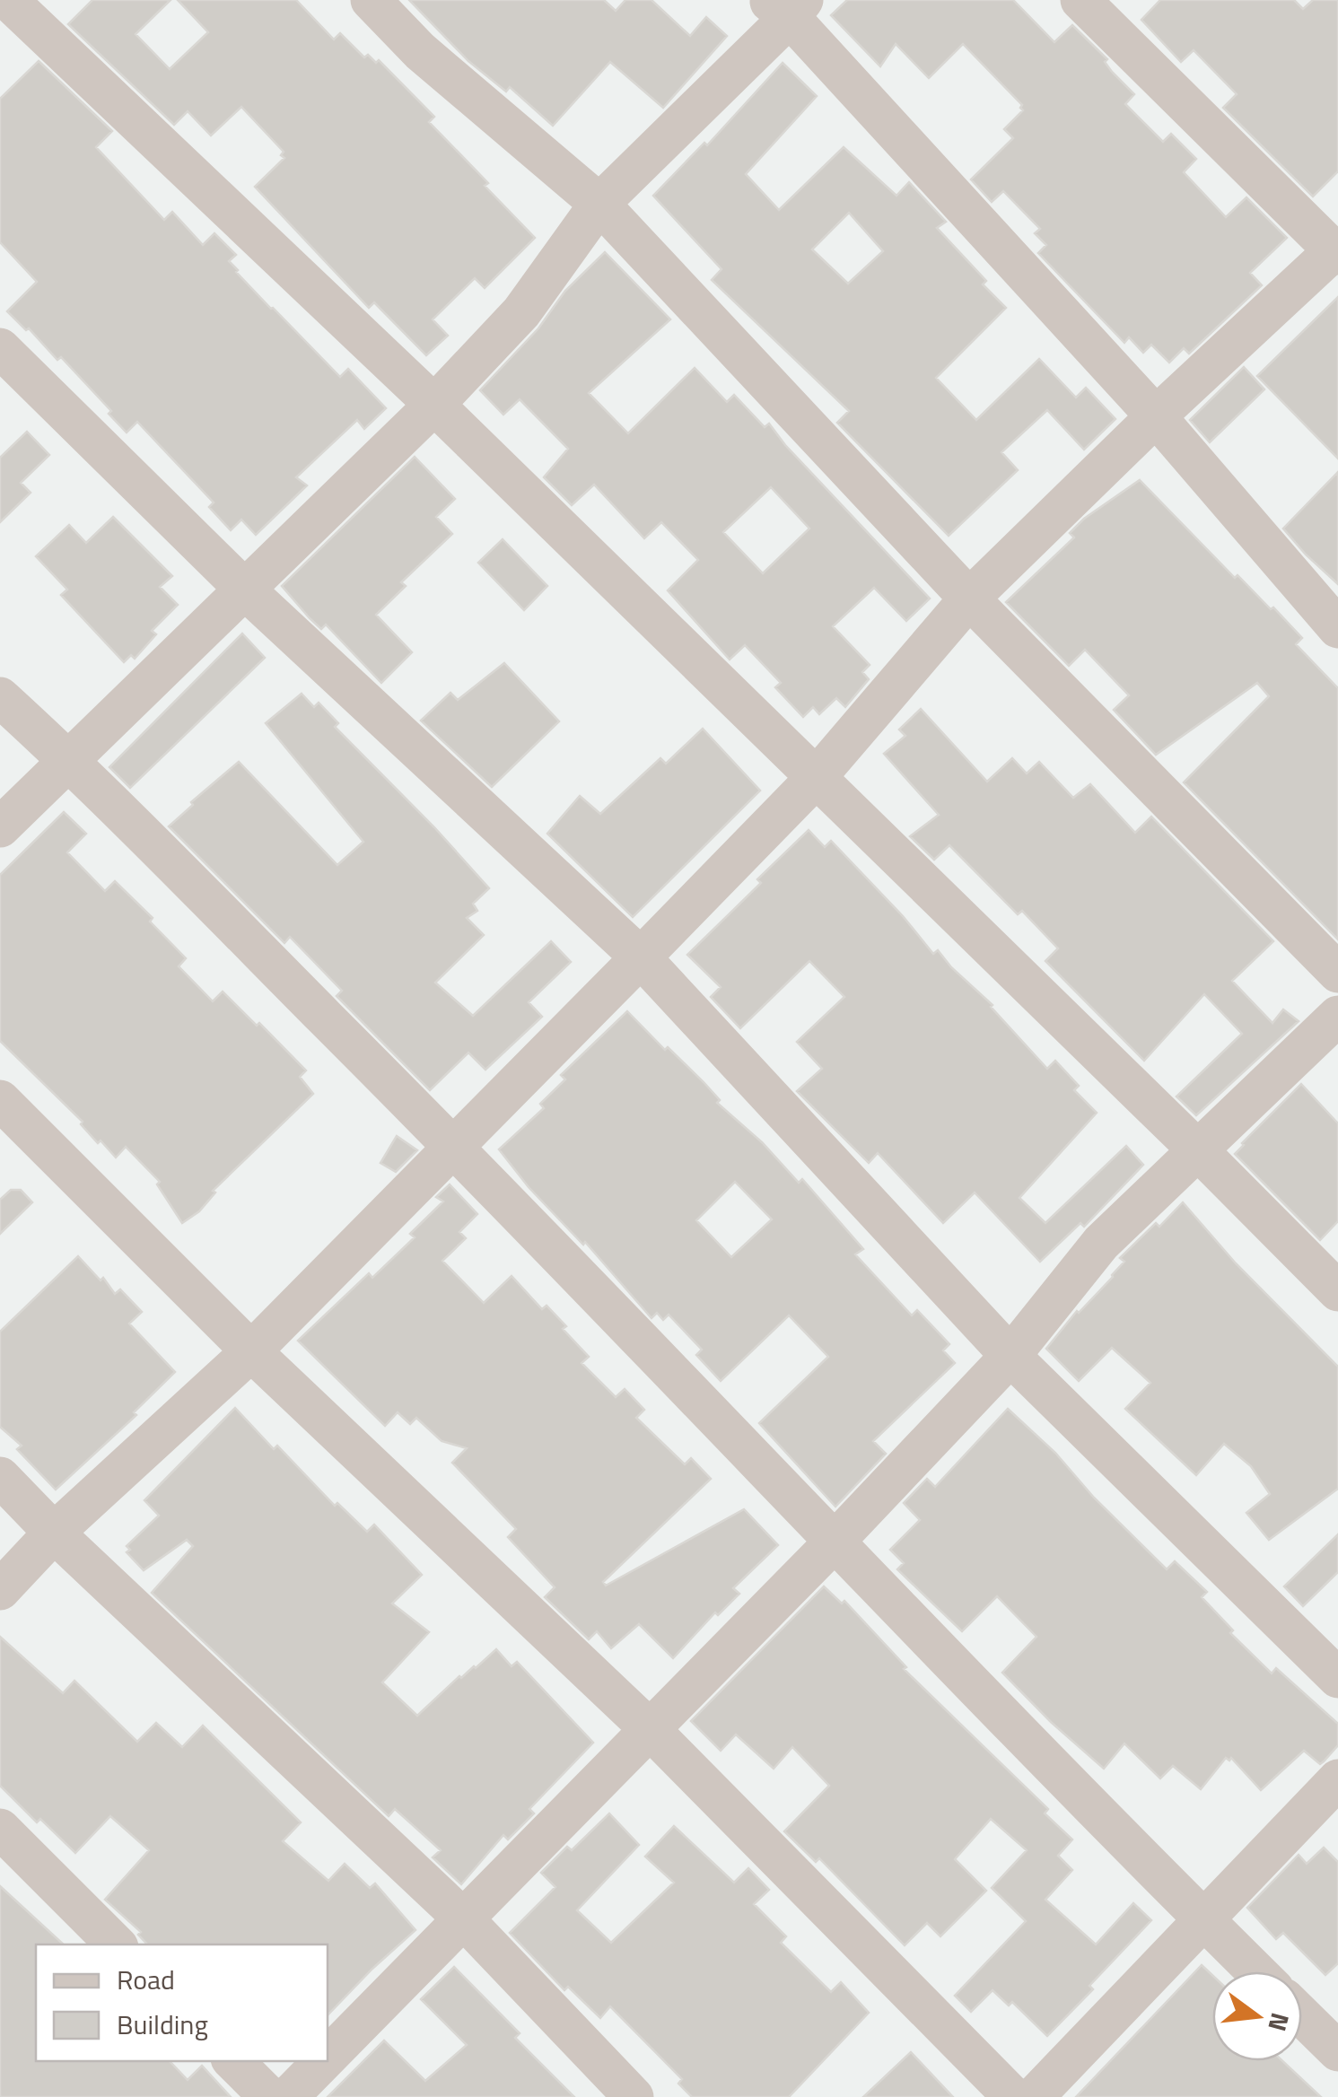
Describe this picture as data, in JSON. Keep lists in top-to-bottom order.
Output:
{
  "legend": ["Road", "Building"],
  "north": "right"
}
